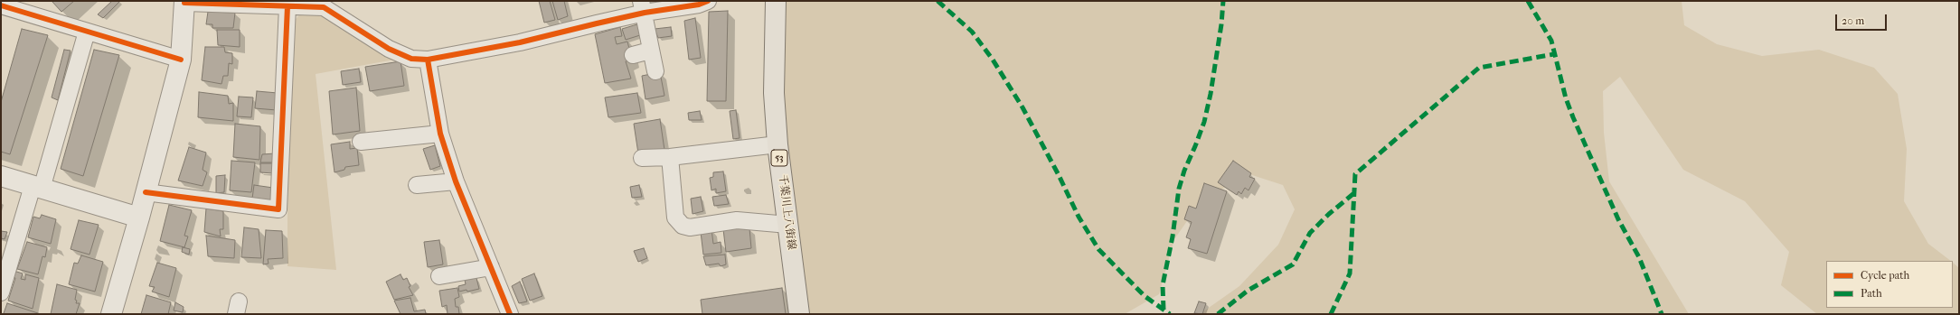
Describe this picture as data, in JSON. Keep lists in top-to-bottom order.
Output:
{
  "streets": {
    "main road": ["53", "千葉川上八街線"]
  },
  "legend": ["Cycle path", "Path"],
  "scale_bar": "20 m"
}
